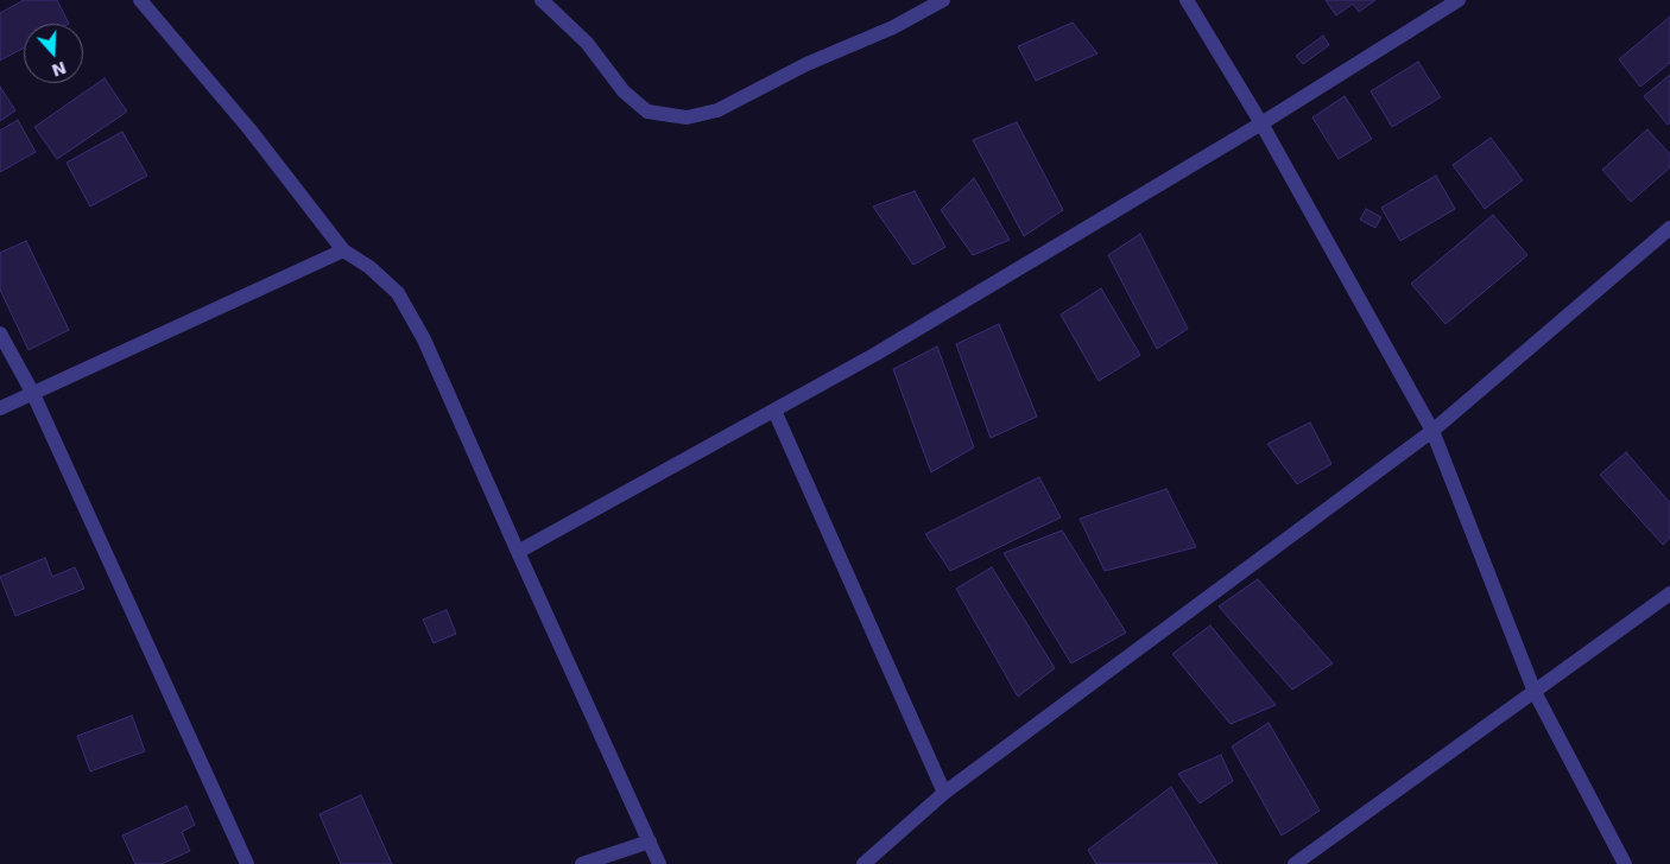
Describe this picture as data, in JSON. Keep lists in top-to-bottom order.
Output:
{
  "north": "bottom"
}
